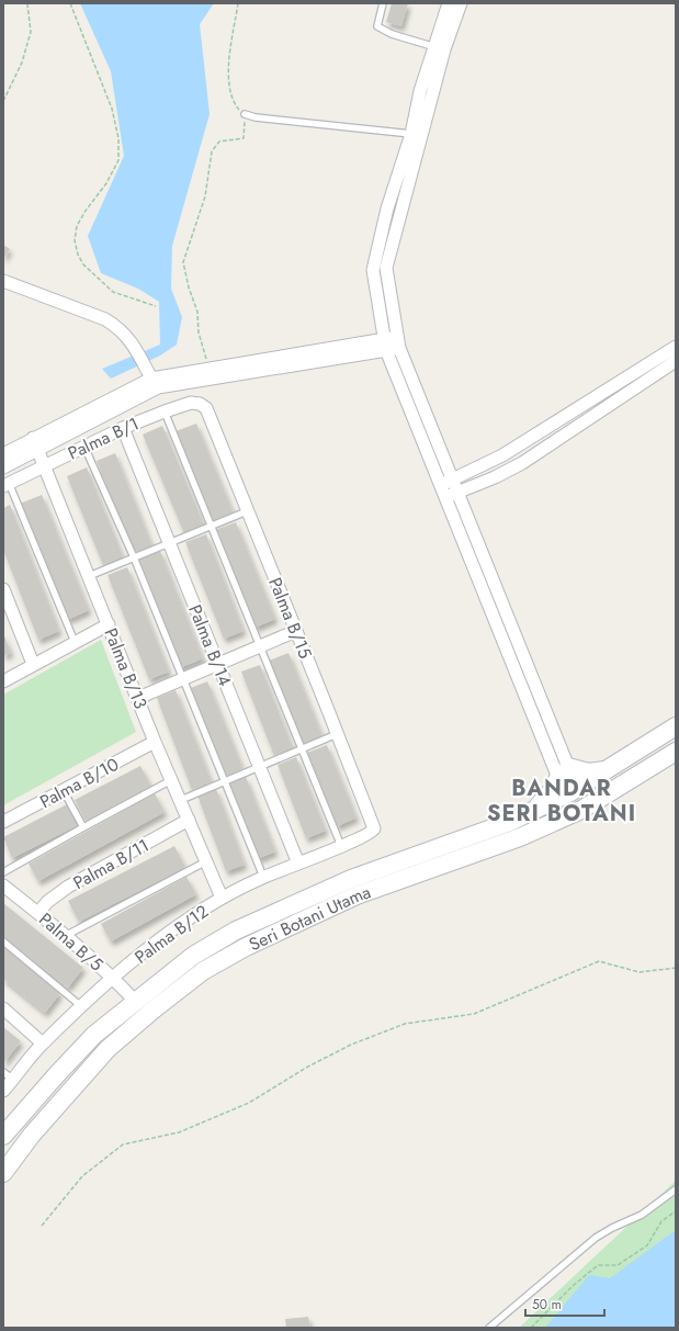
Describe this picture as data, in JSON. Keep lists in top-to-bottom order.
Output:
{
  "streets": {
    "main road": ["Seri Botani Utama"],
    "street": [
      "Palma B/1",
      "Palma B/15",
      "Palma B/14",
      "Palma B/13",
      "Palma B/10",
      "Palma B/11",
      "Palma B/12",
      "Palma B/5"
    ]
  },
  "crossings": [
    ["Palma B/1", "Palma B/15"],
    ["Palma B/1", "Palma B/14"],
    ["Palma B/1", "Palma B/13"],
    ["Palma B/15", "Palma B/12"],
    ["Palma B/14", "Palma B/12"],
    ["Palma B/13", "Palma B/10"],
    ["Palma B/13", "Palma B/11"],
    ["Palma B/13", "Palma B/12"],
    ["Palma B/11", "Palma B/5"],
    ["Seri Botani Utama", "Palma B/5"],
    ["Palma B/12", "Palma B/5"]
  ],
  "districts": ["BANDAR SERI BOTANI"],
  "scale_bar": "50 m"
}
